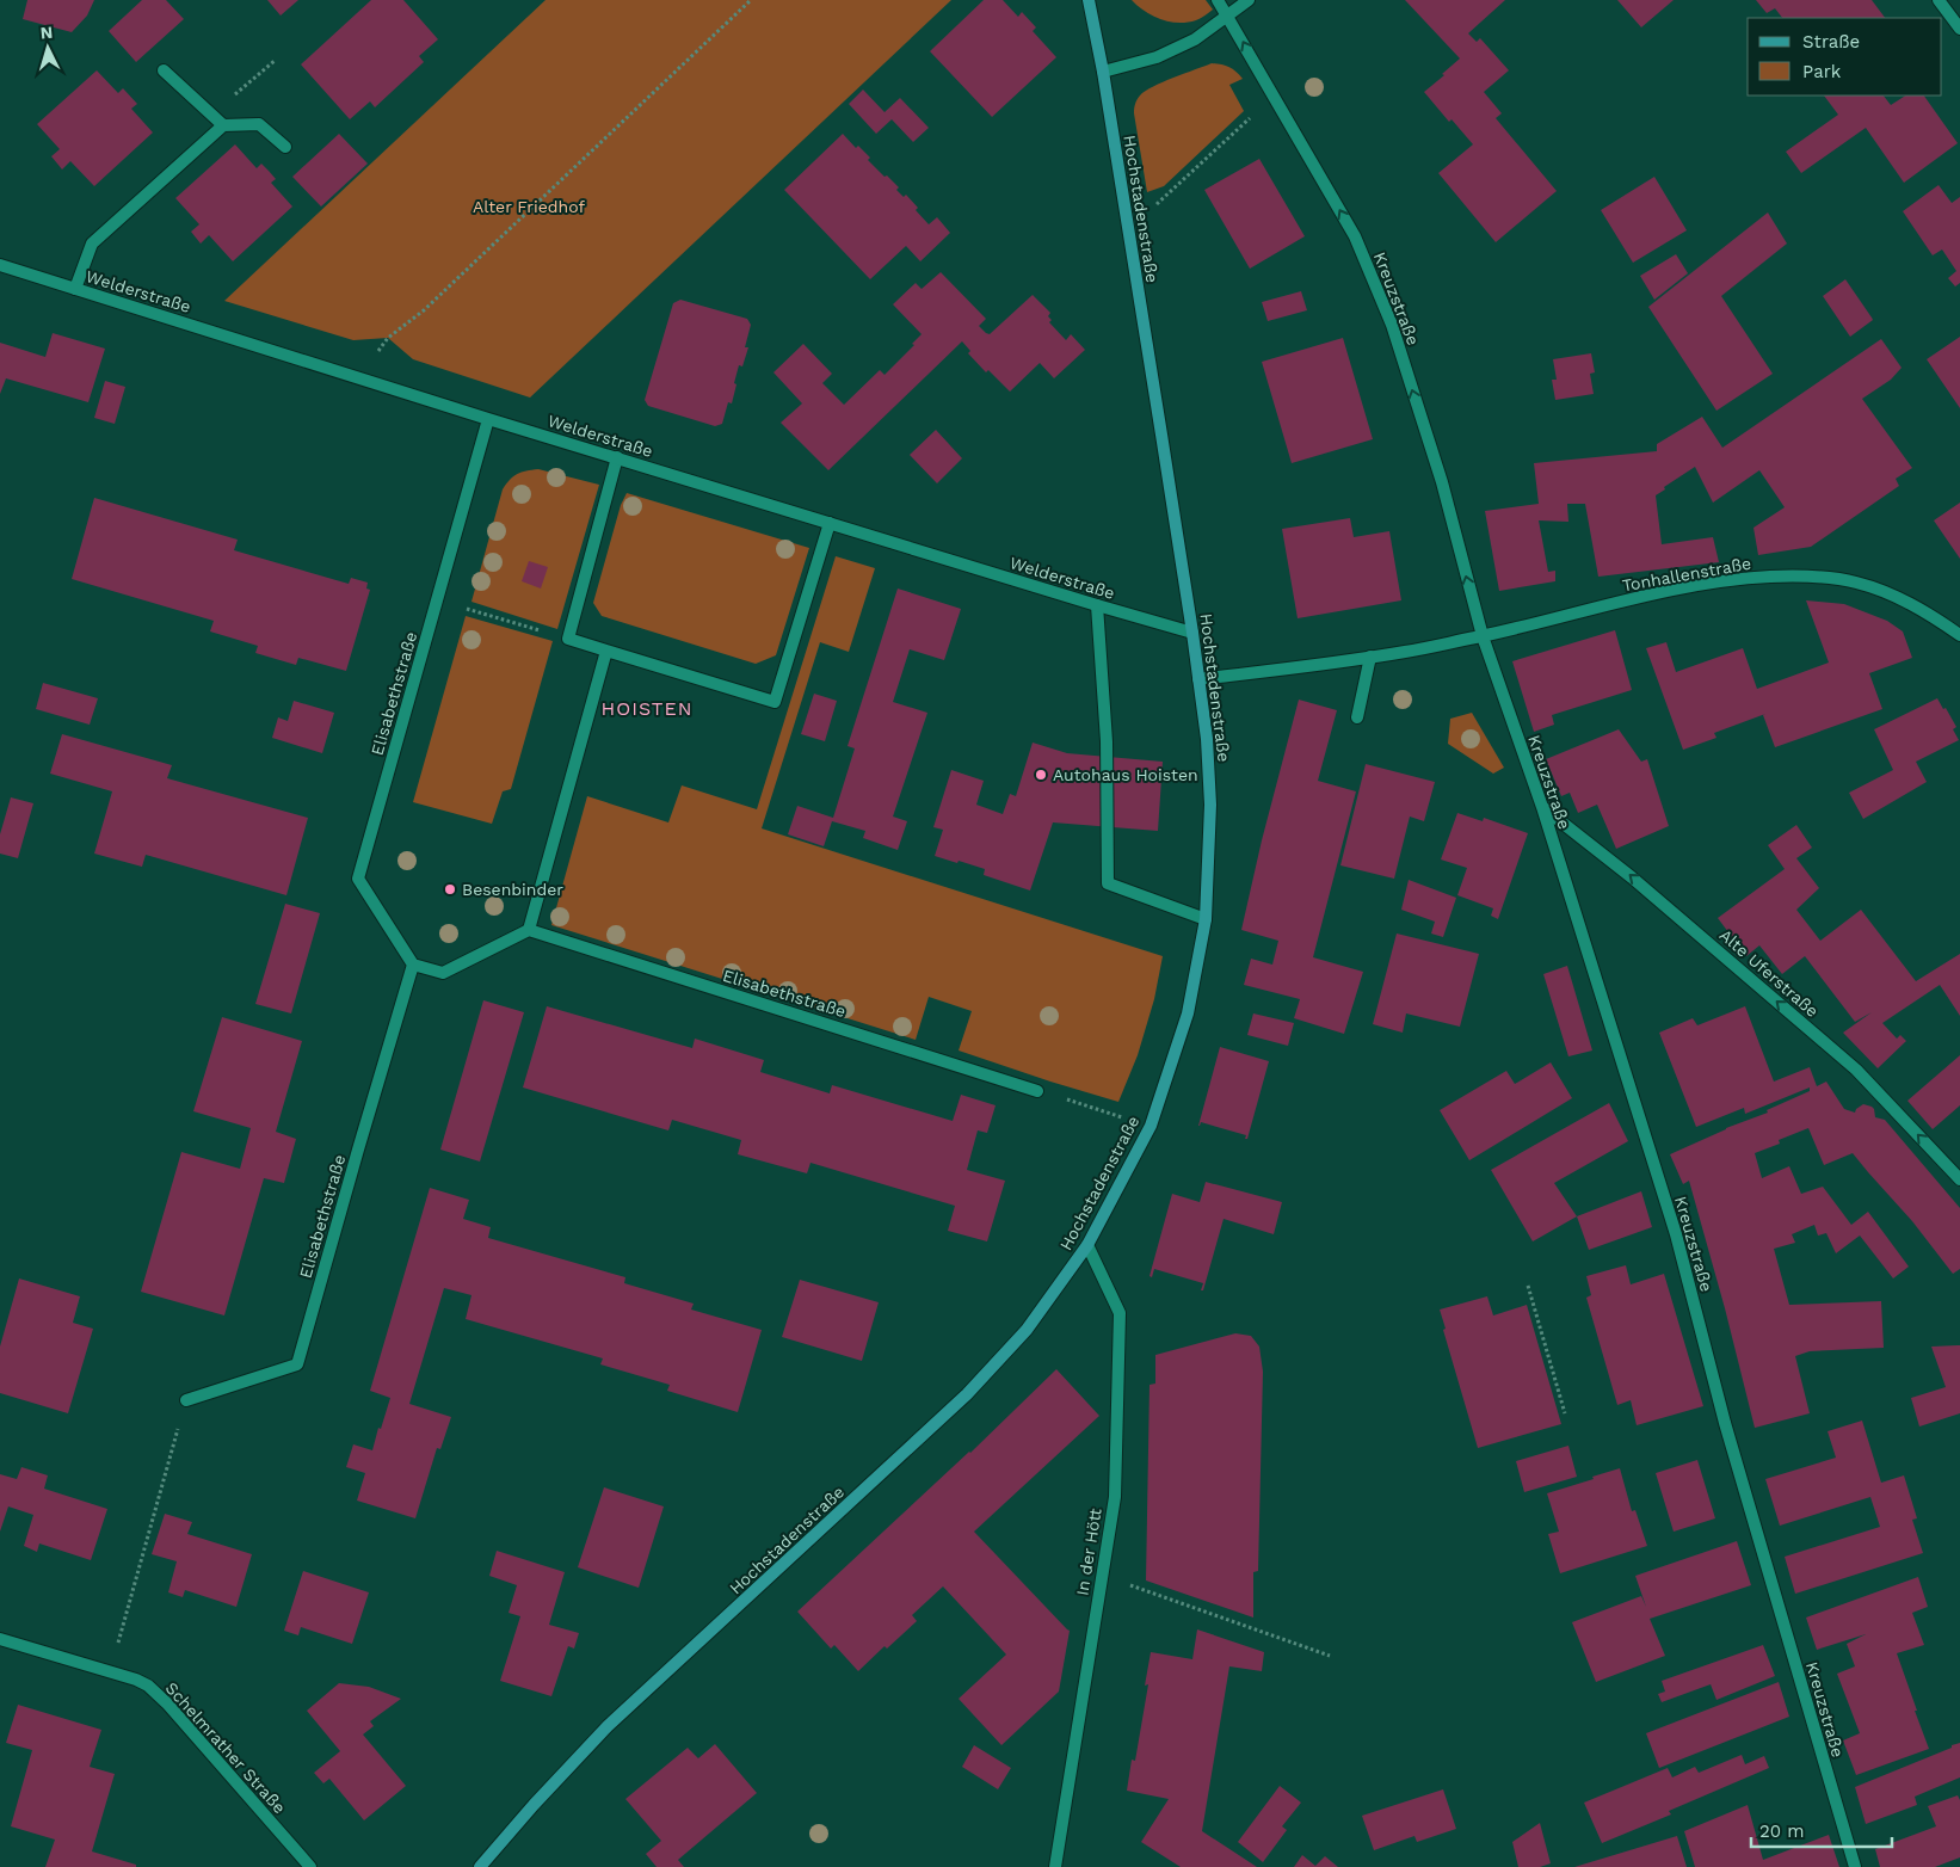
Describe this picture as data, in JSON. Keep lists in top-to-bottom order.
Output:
{
  "streets": {
    "main road": ["Hochstadenstraße"],
    "street": [
      "Welderstraße",
      "Kreuzstraße",
      "Tonhallenstraße",
      "Elisabethstraße",
      "Alte Uferstraße",
      "In der Hött",
      "Schelmrather Straße"
    ]
  },
  "crossings": [
    ["Hochstadenstraße", "Welderstraße"],
    ["Hochstadenstraße", "In der Hött"],
    ["Welderstraße", "Elisabethstraße"],
    ["Kreuzstraße", "Tonhallenstraße"],
    ["Kreuzstraße", "Alte Uferstraße"]
  ],
  "one_way": ["Alte Uferstraße"],
  "districts": ["HOISTEN"],
  "parks": ["Alter Friedhof"],
  "places": ["Autohaus Hoisten", "Besenbinder"],
  "legend": ["Straße", "Park"],
  "scale_bar": "20 m",
  "north": "top"
}
